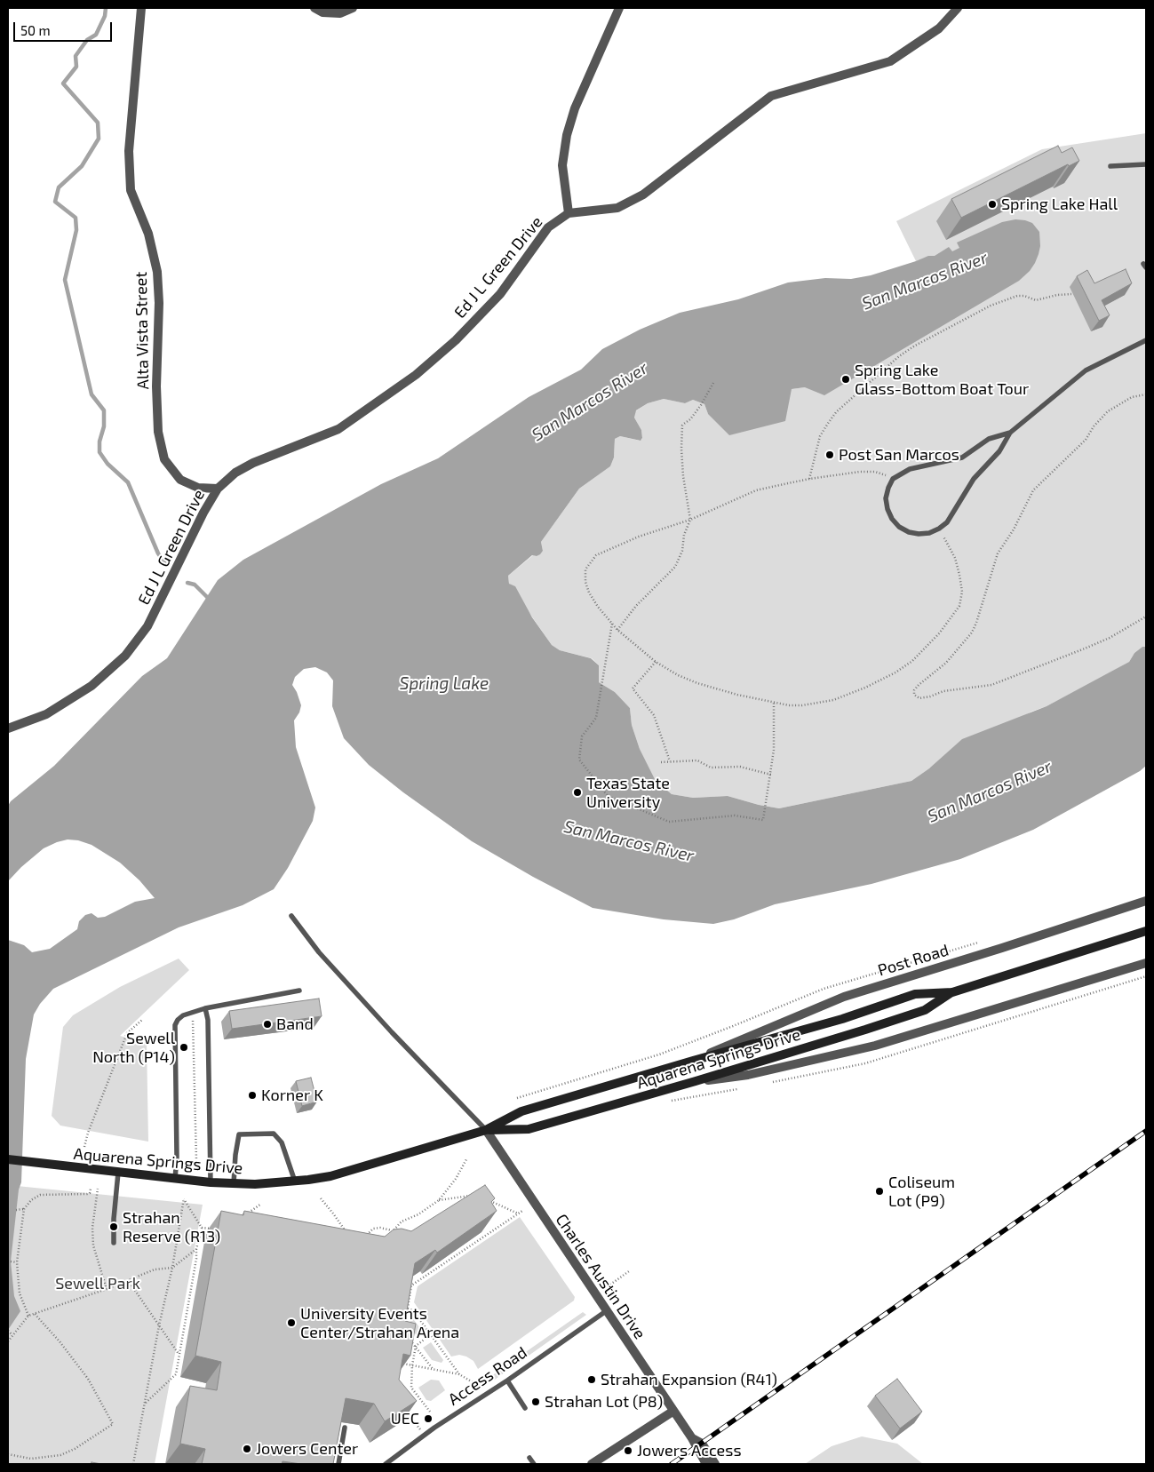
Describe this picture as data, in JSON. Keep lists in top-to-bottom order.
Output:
{
  "streets": {
    "main road": ["Aquarena Springs Drive"],
    "street": [
      "Ed J L Green Drive",
      "Alta Vista Street",
      "Post Road",
      "Charles Austin Drive"
    ],
    "lane": ["Access Road"]
  },
  "crossings": [
    ["Ed J L Green Drive", "Alta Vista Street"],
    ["Post Road", "Aquarena Springs Drive"],
    ["Aquarena Springs Drive", "Charles Austin Drive"],
    ["Charles Austin Drive", "Access Road"]
  ],
  "water": ["San Marcos River", "Spring Lake"],
  "parks": ["Sewell Park"],
  "places": [
    "Spring Lake Hall",
    "Spring Lake Glass-Bottom Boat Tour",
    "Post San Marcos",
    "Texas State University",
    "Band",
    "Sewell North (P14)",
    "Korner K",
    "Coliseum Lot (P9)",
    "Strahan Reserve (R13)",
    "University Events Center/Strahan Arena",
    "Strahan Expansion (R41)",
    "Strahan Lot (P8)",
    "UEC",
    "Jowers Center",
    "Jowers Access"
  ],
  "scale_bar": "50 m"
}
